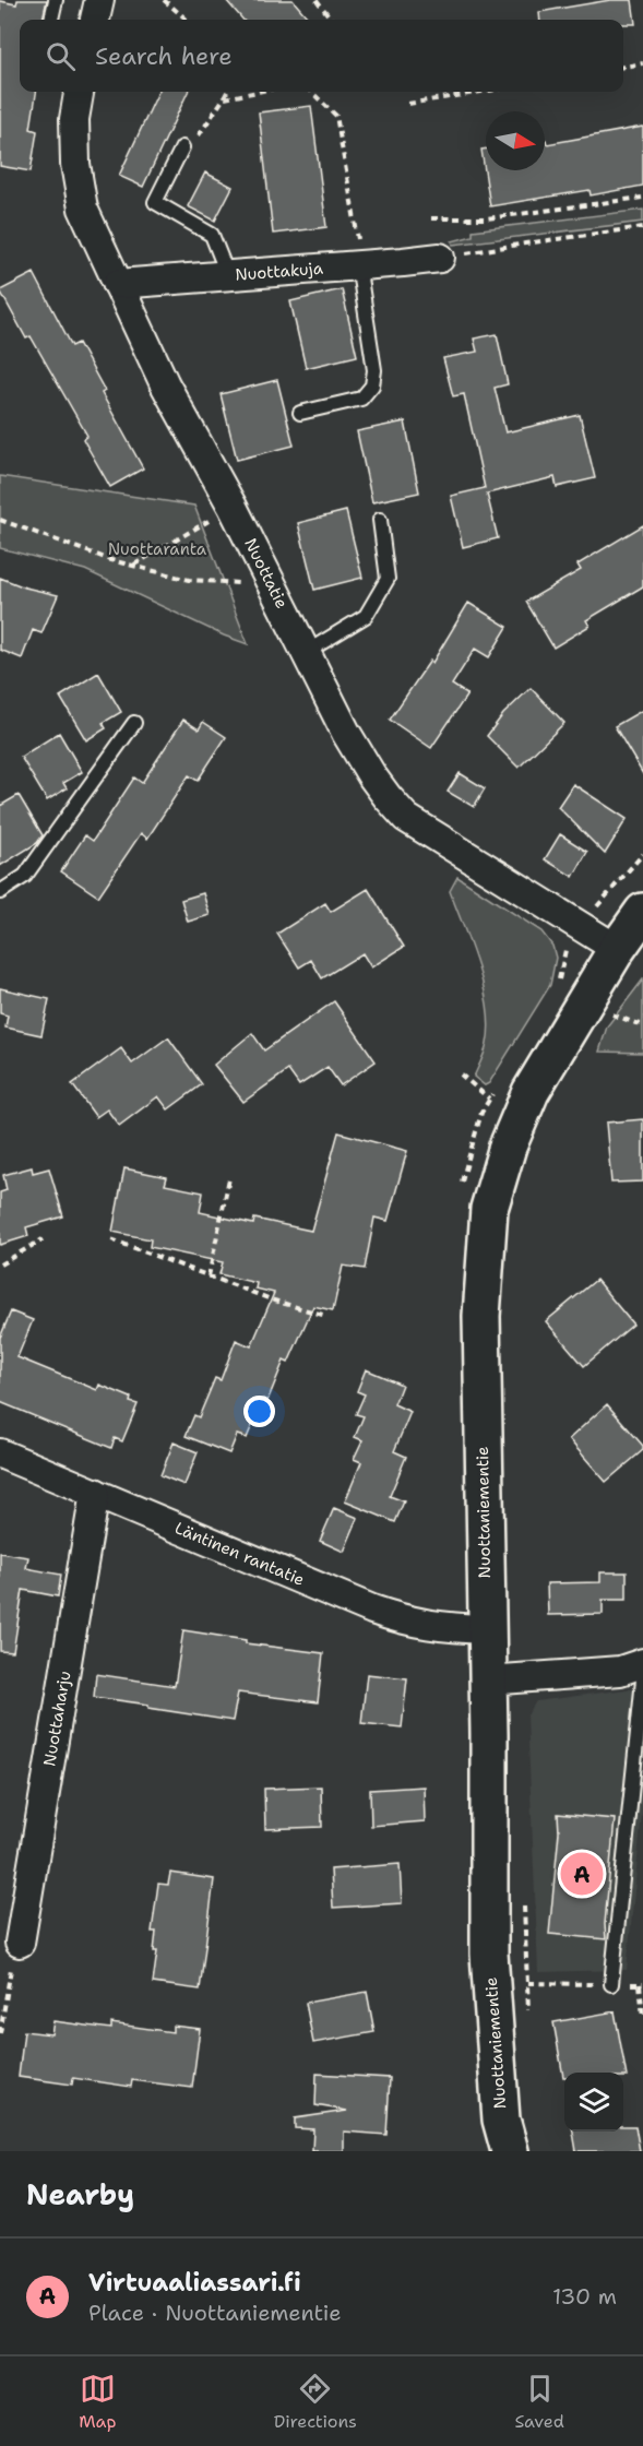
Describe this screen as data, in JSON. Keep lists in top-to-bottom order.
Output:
{
  "streets": {
    "main road": ["Nuottaniementie"],
    "street": [
      "Nuottakuja",
      "Nuottatie",
      "Läntinen rantatie",
      "Nuottaharju"
    ]
  },
  "crossings": [
    ["Nuottakuja", "Nuottatie"],
    ["Nuottatie", "Nuottaniementie"],
    ["Nuottaniementie", "Läntinen rantatie"],
    ["Läntinen rantatie", "Nuottaharju"]
  ],
  "parks": ["Nuottaranta"],
  "north": "right",
  "page": {
    "search": "Search here",
    "pins": "A",
    "heading": "Nearby",
    "list": [
      {
        "mark": "A",
        "name": "Virtuaaliassari.fi",
        "note": "Place · Nuottaniementie",
        "value": "130 m"
      }
    ],
    "nav": ["Map", "Directions", "Saved"]
  }
}
